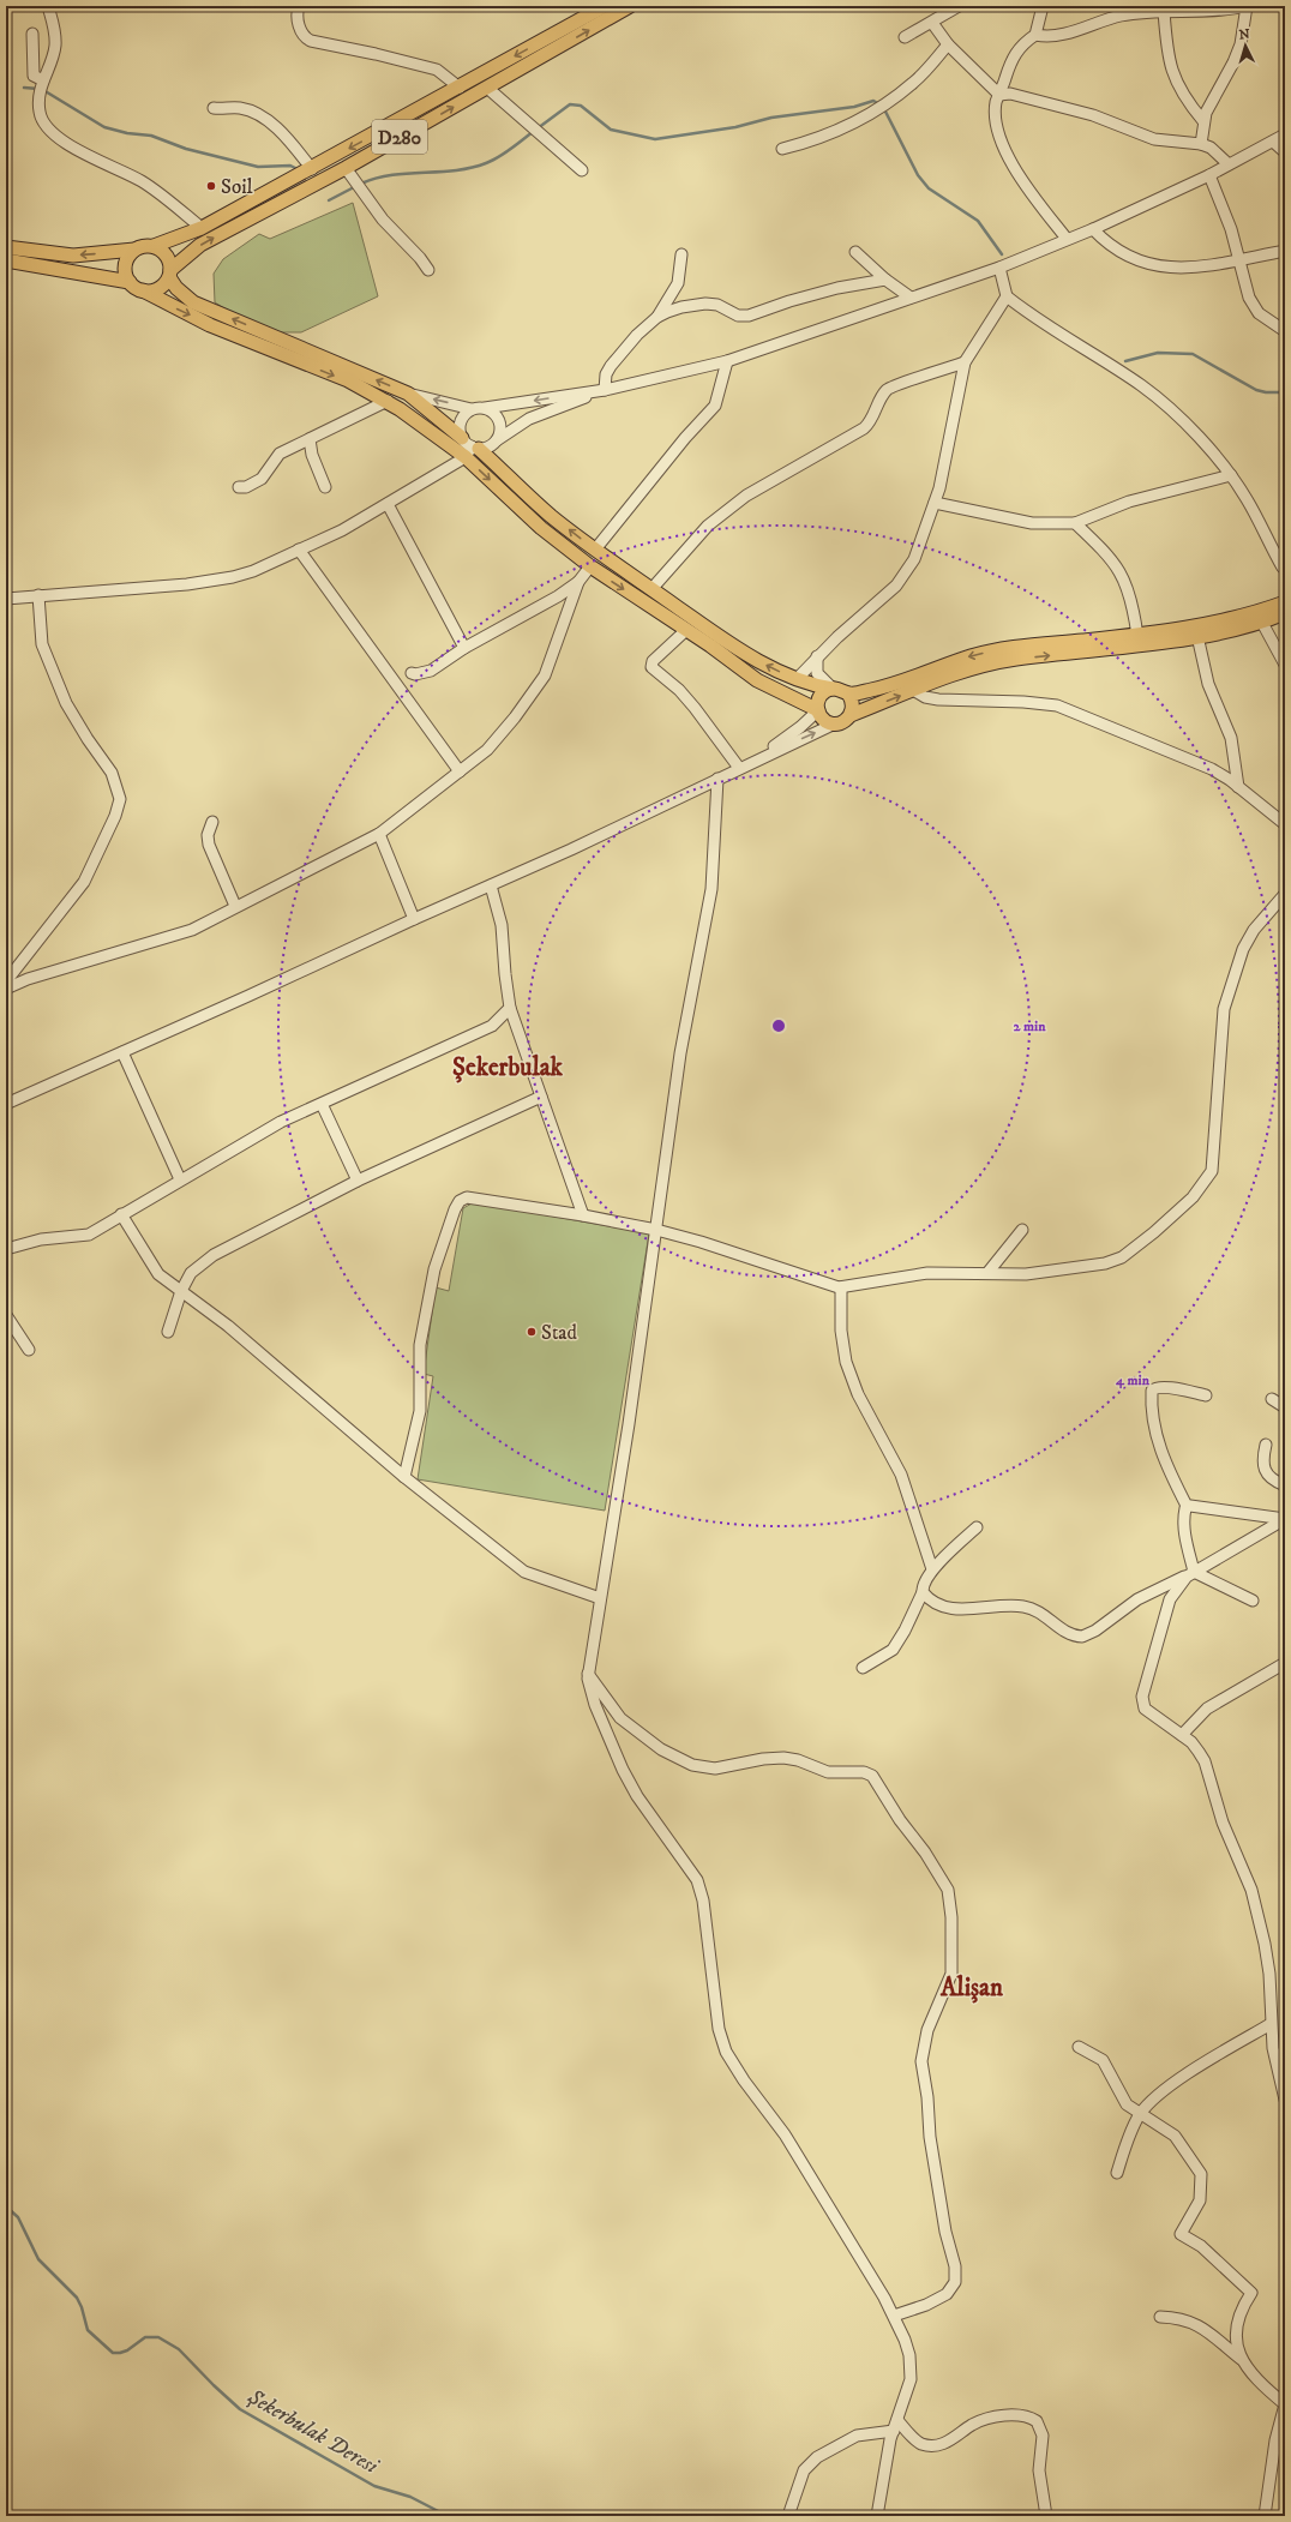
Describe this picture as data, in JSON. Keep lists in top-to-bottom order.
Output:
{
  "streets": {
    "main road": ["D280"]
  },
  "districts": ["Şekerbulak", "Alişan"],
  "water": ["Şekerbulak Deresi"],
  "places": ["Soil", "Stad"],
  "north": "top",
  "rings": ["2 min", "4 min"]
}
